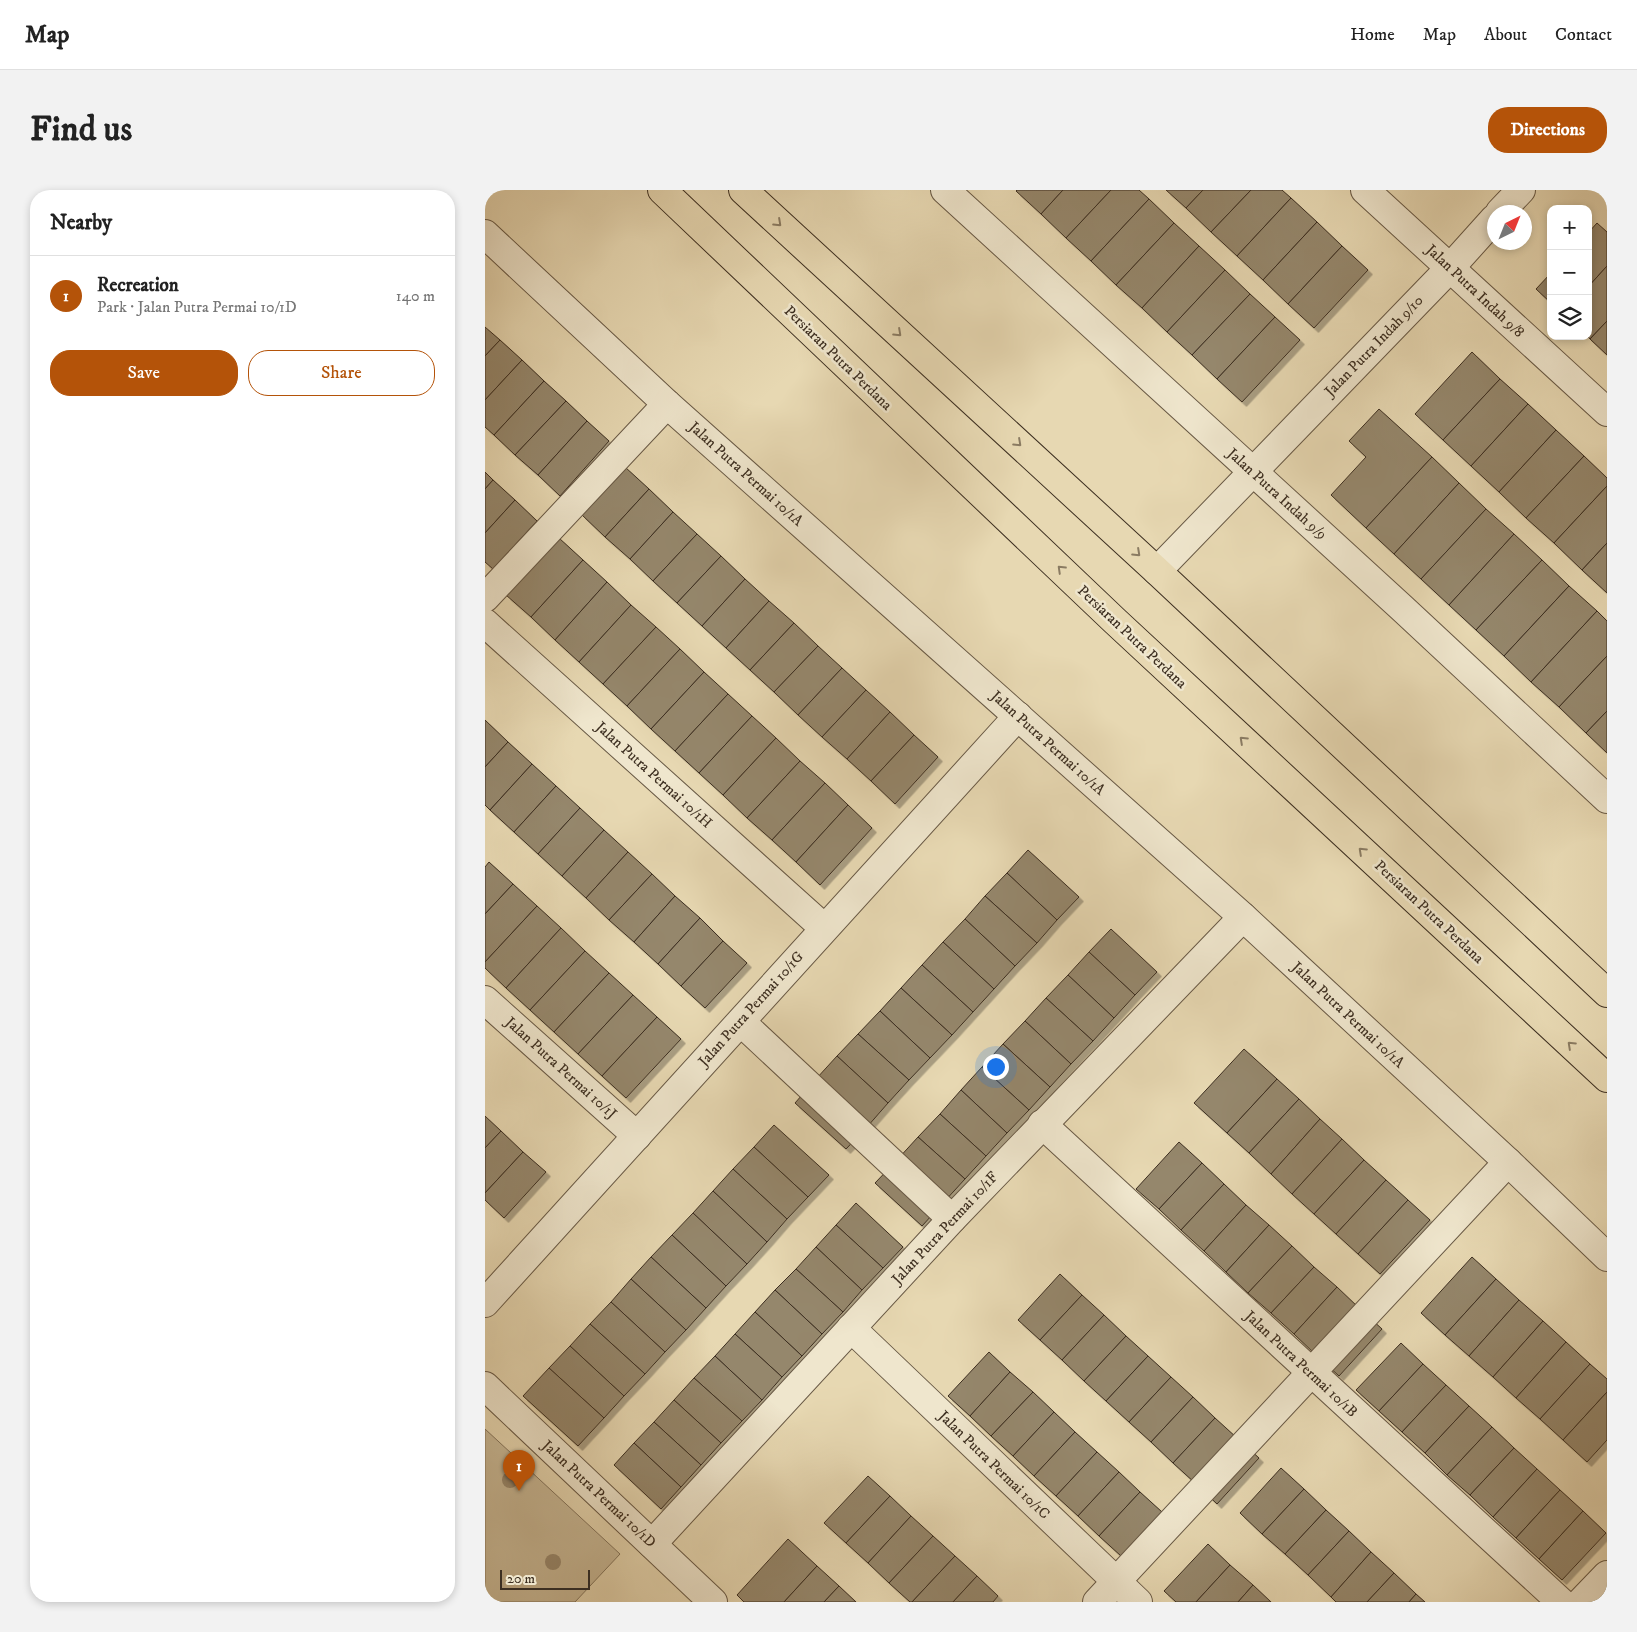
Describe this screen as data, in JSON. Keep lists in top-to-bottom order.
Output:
{
  "streets": {
    "main road": ["Persiaran Putra Perdana"],
    "street": [
      "Jalan Putra Indah 9/8",
      "Jalan Putra Indah 9/10",
      "Jalan Putra Permai 10/1A",
      "Jalan Putra Indah 9/9",
      "Jalan Putra Permai 10/1H",
      "Jalan Putra Permai 10/1G",
      "Jalan Putra Permai 10/1J",
      "Jalan Putra Permai 10/1F",
      "Jalan Putra Permai 10/1B",
      "Jalan Putra Permai 10/1C",
      "Jalan Putra Permai 10/1D"
    ]
  },
  "crossings": [
    ["Jalan Putra Indah 9/8", "Jalan Putra Indah 9/10"],
    ["Jalan Putra Indah 9/10", "Jalan Putra Indah 9/9"],
    ["Jalan Putra Permai 10/1A", "Jalan Putra Permai 10/1G"],
    ["Jalan Putra Permai 10/1A", "Jalan Putra Permai 10/1F"],
    ["Jalan Putra Permai 10/1H", "Jalan Putra Permai 10/1G"],
    ["Jalan Putra Permai 10/1G", "Jalan Putra Permai 10/1J"],
    ["Jalan Putra Permai 10/1F", "Jalan Putra Permai 10/1B"],
    ["Jalan Putra Permai 10/1F", "Jalan Putra Permai 10/1C"],
    ["Jalan Putra Permai 10/1F", "Jalan Putra Permai 10/1D"]
  ],
  "scale_bar": "20 m",
  "north": "top right",
  "page": {
    "header": "Map",
    "nav": [
      "Home",
      "Map",
      "About",
      "Contact"
    ],
    "buttons": [
      "Directions",
      ["Save", "Share"]
    ],
    "title": "Find us",
    "heading": "Nearby",
    "map_buttons": ["+", "−"],
    "list": [
      {
        "mark": "1",
        "name": "Recreation",
        "note": "Park · Jalan Putra Permai 10/1D",
        "value": "140 m"
      }
    ],
    "pins": "1",
    "scale": "20 m"
  }
}
